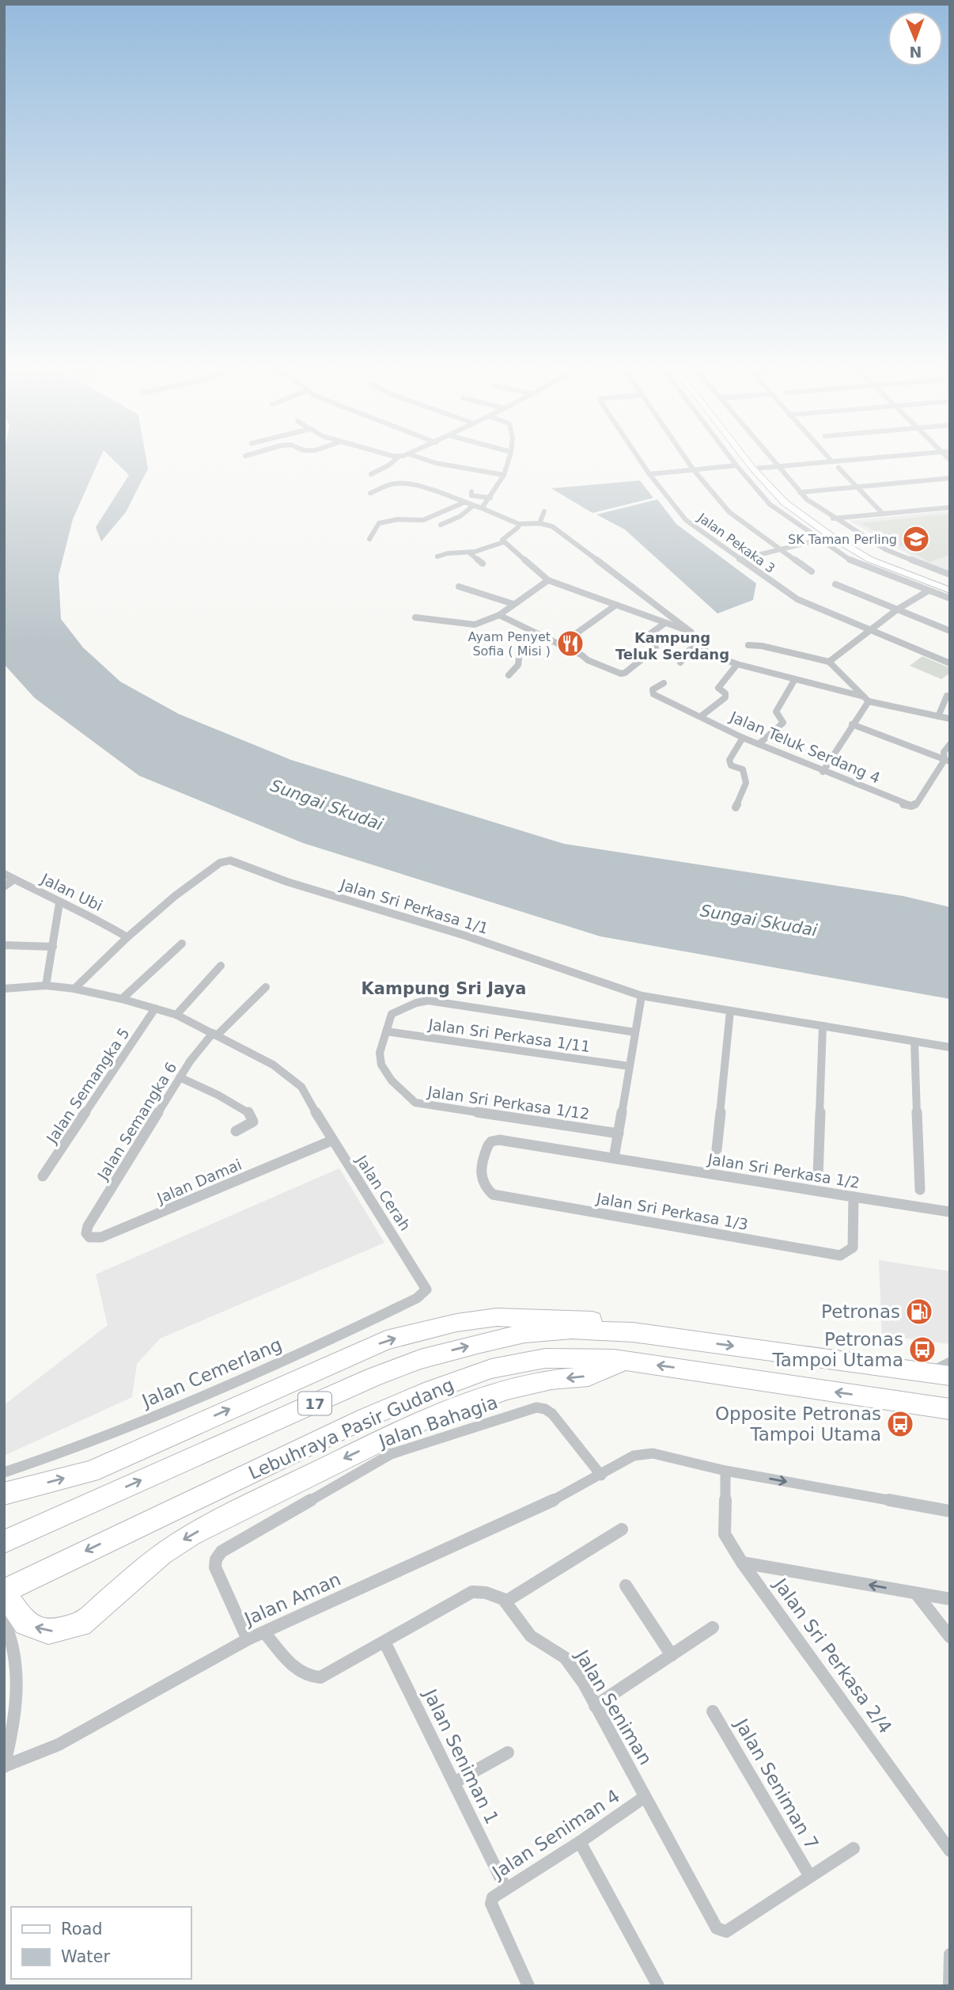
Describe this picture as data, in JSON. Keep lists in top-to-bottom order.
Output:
{
  "streets": {
    "highway": ["17", "Lebuhraya Pasir Gudang"],
    "street": [
      "Jalan Pekaka 3",
      "Jalan Teluk Serdang 4",
      "Jalan Ubi",
      "Jalan Sri Perkasa 1/1",
      "Jalan Sri Perkasa 1/11",
      "Jalan Semangka 5",
      "Jalan Sri Perkasa 1/12",
      "Jalan Semangka 6",
      "Jalan Sri Perkasa 1/2",
      "Jalan Damai",
      "Jalan Cerah",
      "Jalan Sri Perkasa 1/3",
      "Jalan Cemerlang",
      "Jalan Bahagia",
      "Jalan Aman",
      "Jalan Sri Perkasa 2/4",
      "Jalan Seniman",
      "Jalan Seniman 1",
      "Jalan Seniman 7",
      "Jalan Seniman 4"
    ]
  },
  "crossings": [
    ["Jalan Ubi", "Jalan Sri Perkasa 1/1"],
    ["Jalan Sri Perkasa 1/1", "Jalan Cerah"],
    ["Jalan Sri Perkasa 1/11", "Jalan Sri Perkasa 1/12"],
    ["Jalan Semangka 5", "Jalan Cerah"],
    ["Jalan Semangka 6", "Jalan Damai"],
    ["Jalan Semangka 6", "Jalan Cerah"],
    ["Jalan Sri Perkasa 1/2", "Jalan Sri Perkasa 1/3"],
    ["Jalan Damai", "Jalan Cerah"],
    ["Jalan Cerah", "Jalan Cemerlang"],
    ["Jalan Bahagia", "Jalan Aman"],
    ["Jalan Aman", "Jalan Sri Perkasa 2/4"],
    ["Jalan Seniman", "Jalan Seniman 7"],
    ["Jalan Seniman", "Jalan Seniman 4"],
    ["Jalan Seniman 1", "Jalan Seniman 4"]
  ],
  "districts": ["Kampung Teluk Serdang", "Kampung Sri Jaya"],
  "water": ["Sungai Skudai"],
  "places": {
    "school or university": ["SK Taman Perling"],
    "restaurant": ["Ayam Penyet Sofia ( Misi )"],
    "fuel station": ["Petronas"],
    "bus stop": ["Petronas Tampoi Utama", "Opposite Petronas Tampoi Utama"]
  },
  "legend": ["Road", "Water"],
  "north": "bottom"
}
